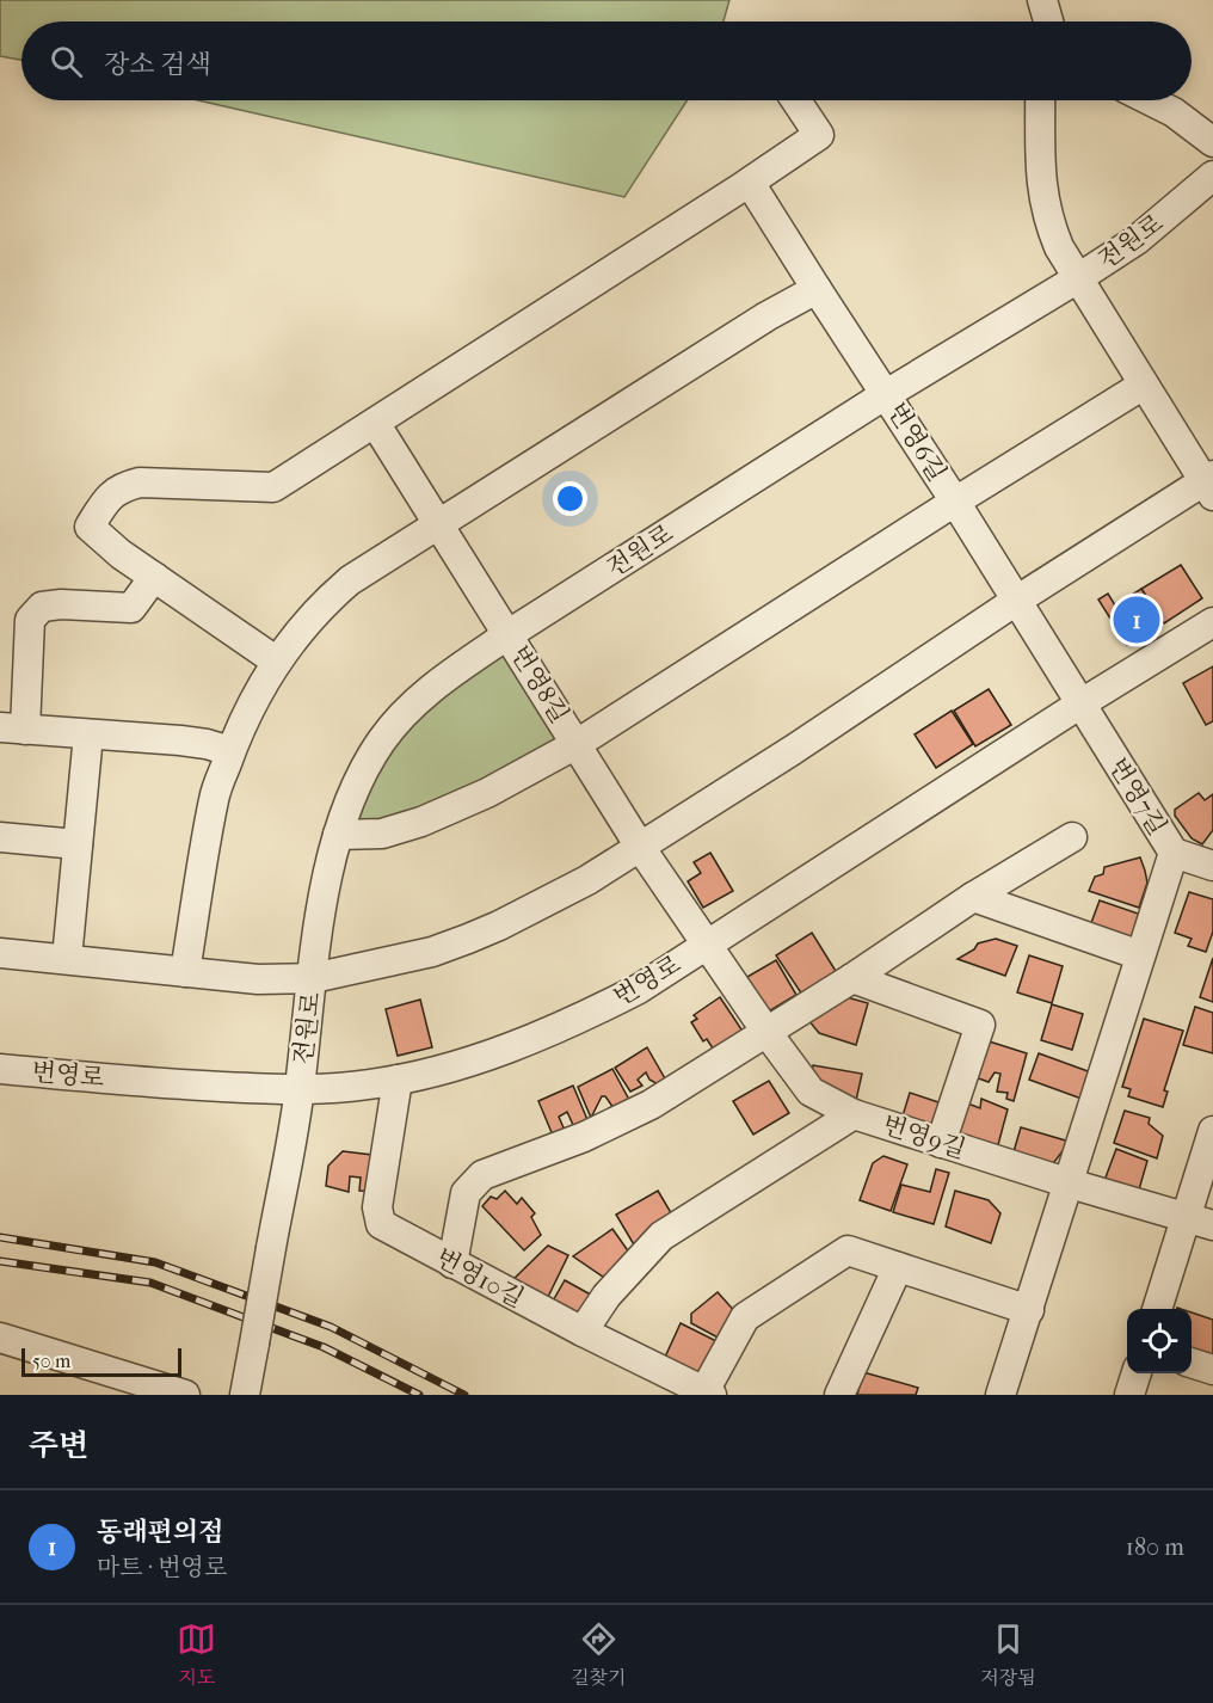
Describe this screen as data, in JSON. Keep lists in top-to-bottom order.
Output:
{
  "streets": {
    "street": [
      "전원로",
      "번영6길",
      "번영8길",
      "번영7길",
      "번영로",
      "번영9길",
      "번영10길"
    ]
  },
  "crossings": [
    ["전원로", "번영6길"],
    ["전원로", "번영8길"],
    ["전원로", "번영로"],
    ["번영6길", "번영7길"],
    ["번영6길", "번영로"],
    ["번영8길", "번영로"],
    ["번영8길", "번영9길"],
    ["번영7길", "번영로"],
    ["번영로", "번영9길"],
    ["번영로", "번영10길"]
  ],
  "scale_bar": "50 m",
  "page": {
    "search": "장소 검색",
    "pins": "1",
    "scale": "50 m",
    "heading": "주변",
    "list": [
      {
        "mark": "1",
        "name": "동래편의점",
        "note": "마트 · 번영로",
        "value": "180 m"
      }
    ],
    "nav": ["지도", "길찾기", "저장됨"]
  }
}
